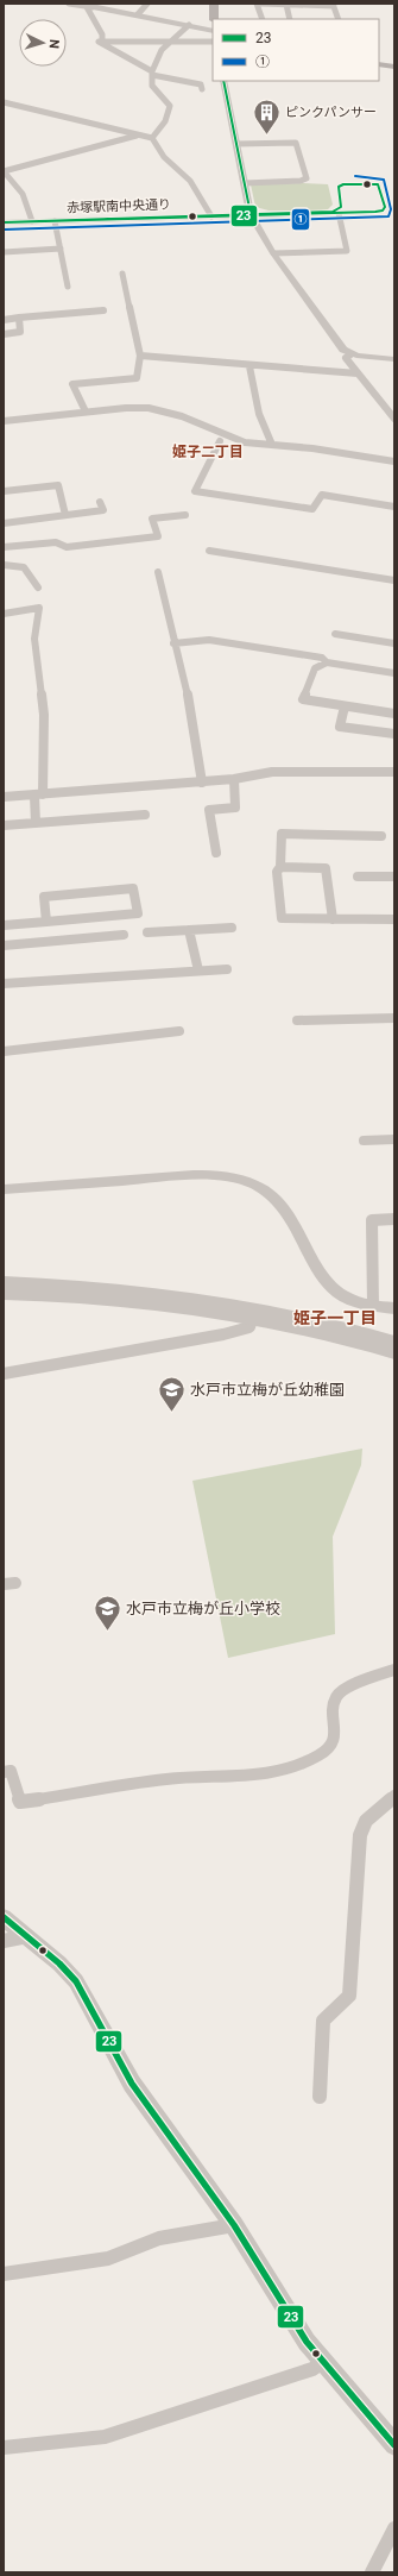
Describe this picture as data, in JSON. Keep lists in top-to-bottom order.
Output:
{
  "streets": {
    "street": ["赤塚駅南中央通り"]
  },
  "districts": ["姫子二丁目", "姫子一丁目"],
  "places": {
    "building": ["ピンクパンサー"],
    "school or university": ["水戸市立梅が丘幼稚園", "水戸市立梅が丘小学校"]
  },
  "lines": ["transit line 23", "transit line ①"],
  "legend": ["23", "①"],
  "north": "right"
}
